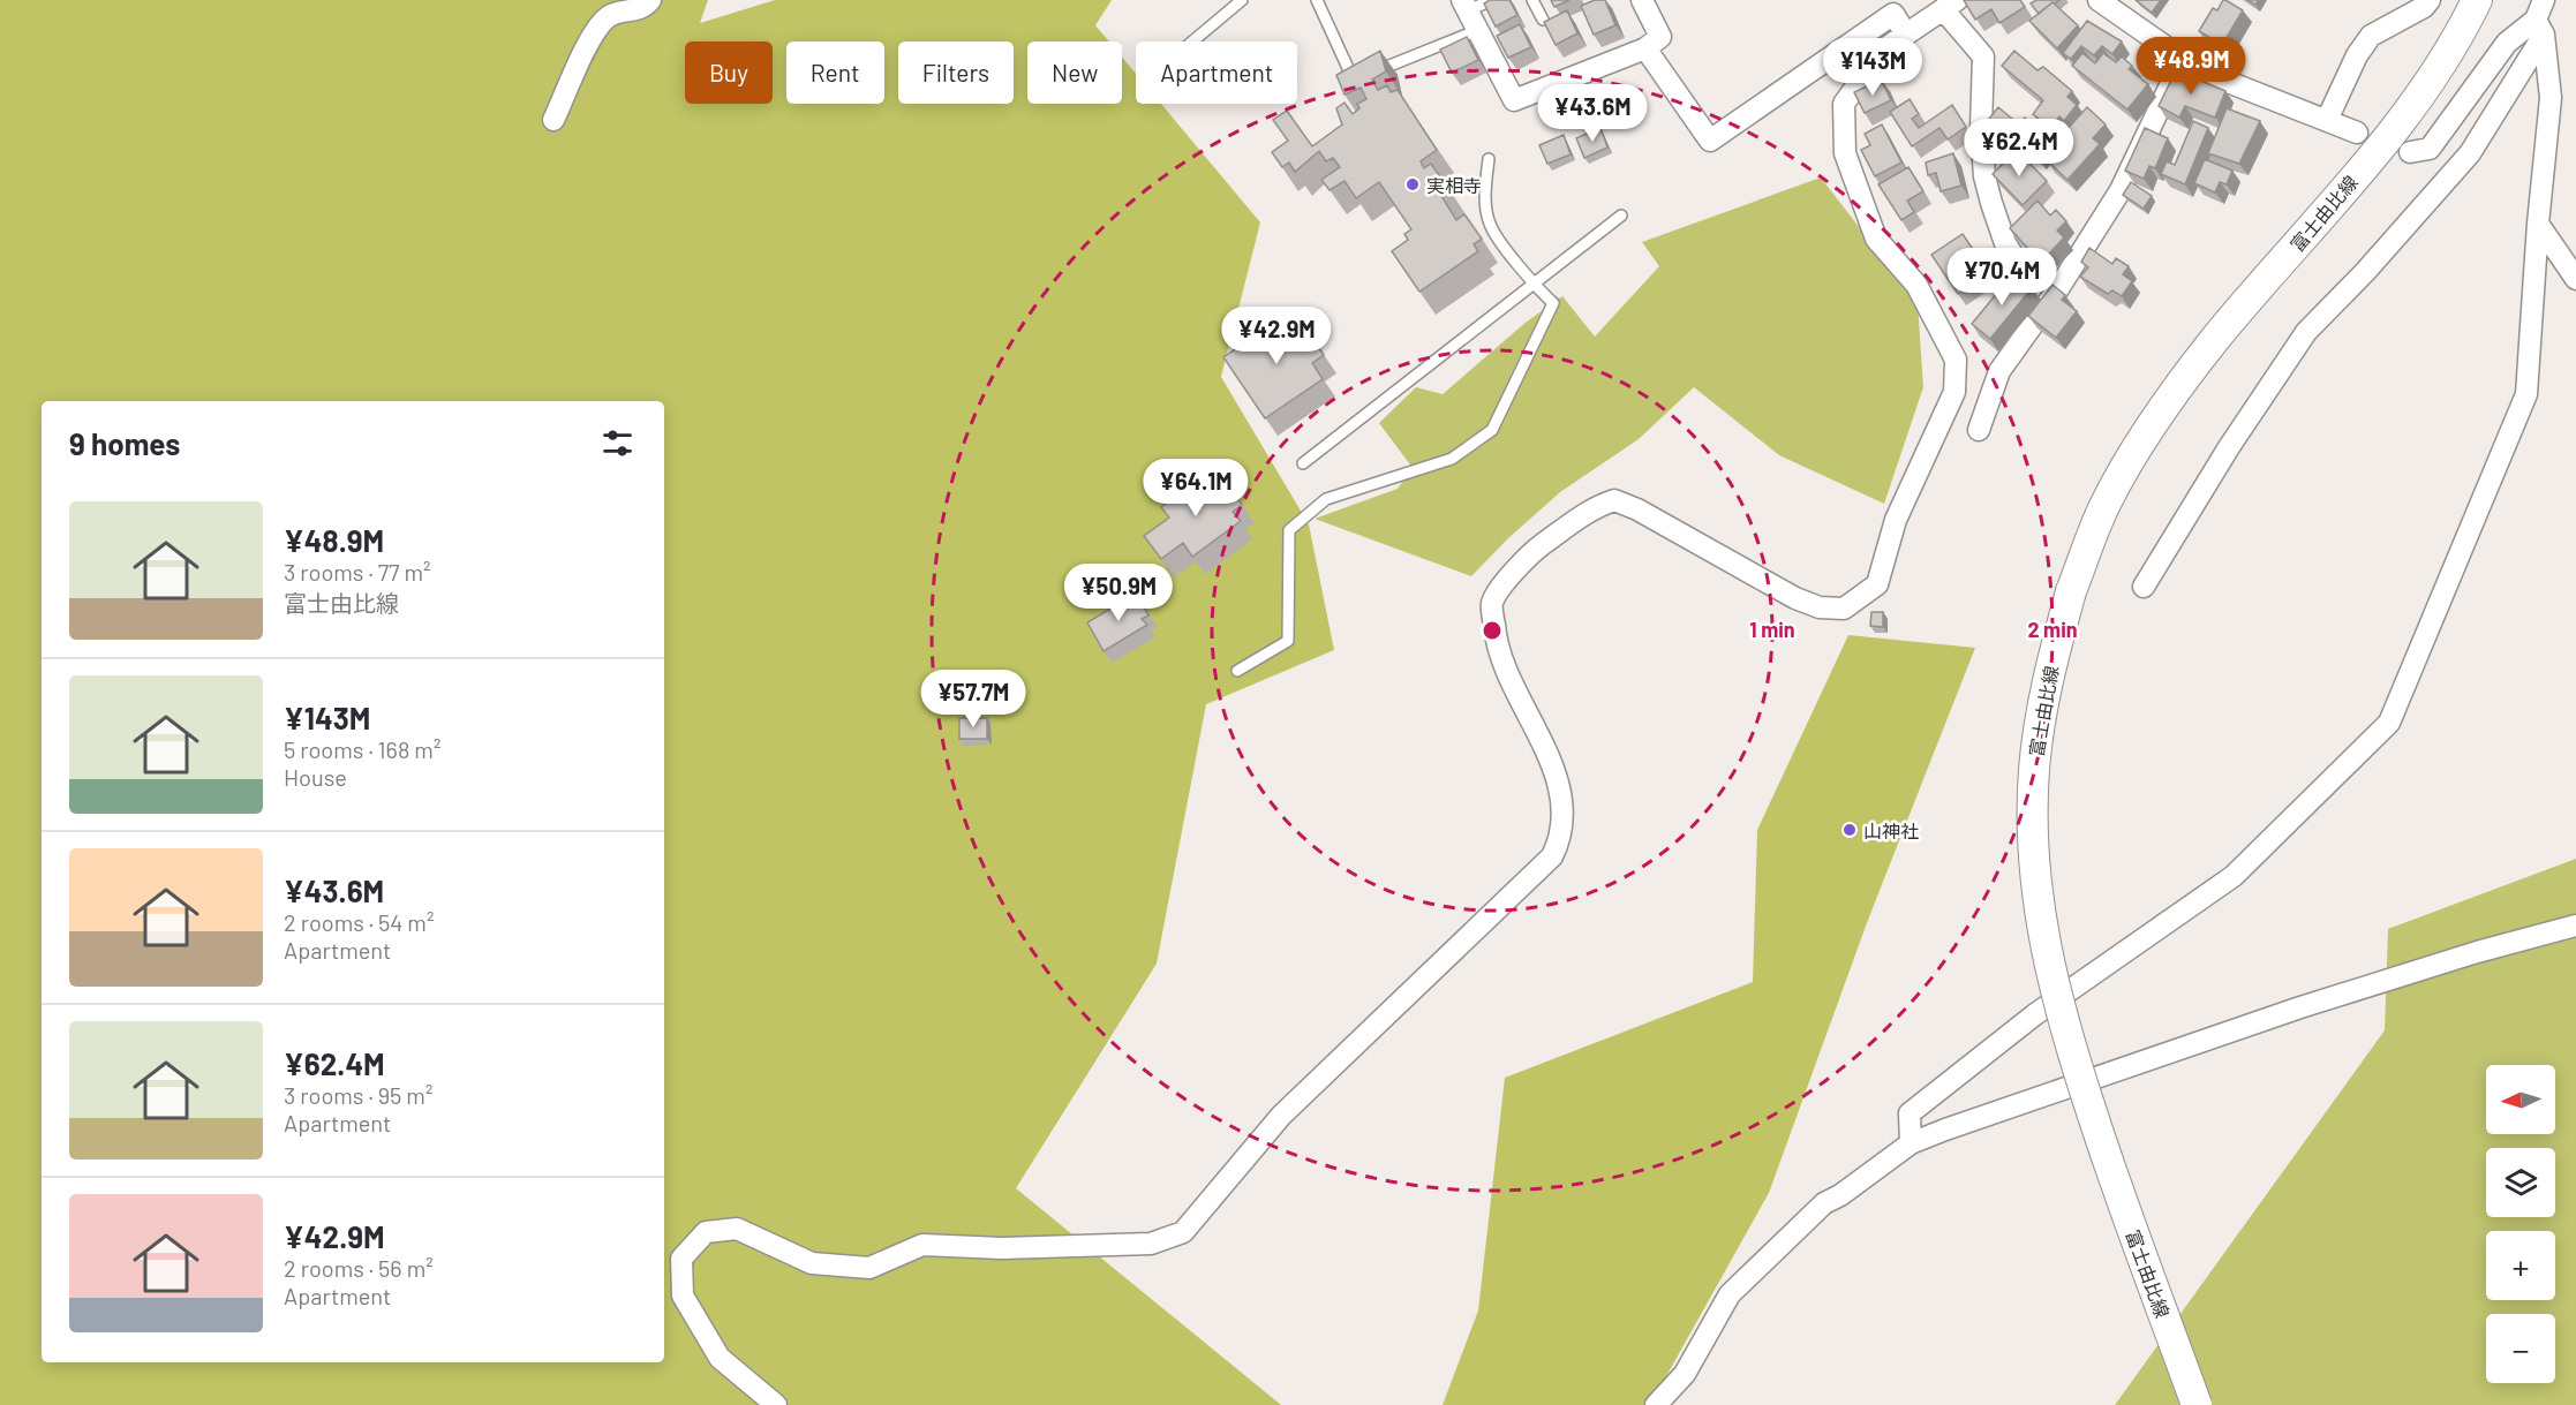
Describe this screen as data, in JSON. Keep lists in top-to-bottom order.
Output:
{
  "streets": {
    "main road": ["富士由比線"]
  },
  "places": ["実相寺", "山神社"],
  "north": "left",
  "page": {
    "price": [
      "¥48.9M",
      "¥143M",
      "¥43.6M",
      "¥62.4M",
      "¥70.4M",
      "¥42.9M",
      "¥64.1M",
      "¥50.9M",
      "¥57.7M"
    ],
    "chip": [
      "Buy",
      "Rent",
      "Filters",
      "New",
      "Apartment"
    ],
    "heading": "9 homes",
    "list": [
      {
        "name": "¥48.9M",
        "note": "3 rooms · 77 m² · 富士由比線"
      },
      {
        "name": "¥143M",
        "note": "5 rooms · 168 m² · House"
      },
      {
        "name": "¥43.6M",
        "note": "2 rooms · 54 m² · Apartment"
      },
      {
        "name": "¥62.4M",
        "note": "3 rooms · 95 m² · Apartment"
      },
      {
        "name": "¥42.9M",
        "note": "2 rooms · 56 m² · Apartment"
      }
    ],
    "map_buttons": ["+", "−"]
  },
  "rings": ["1 min", "2 min"]
}
